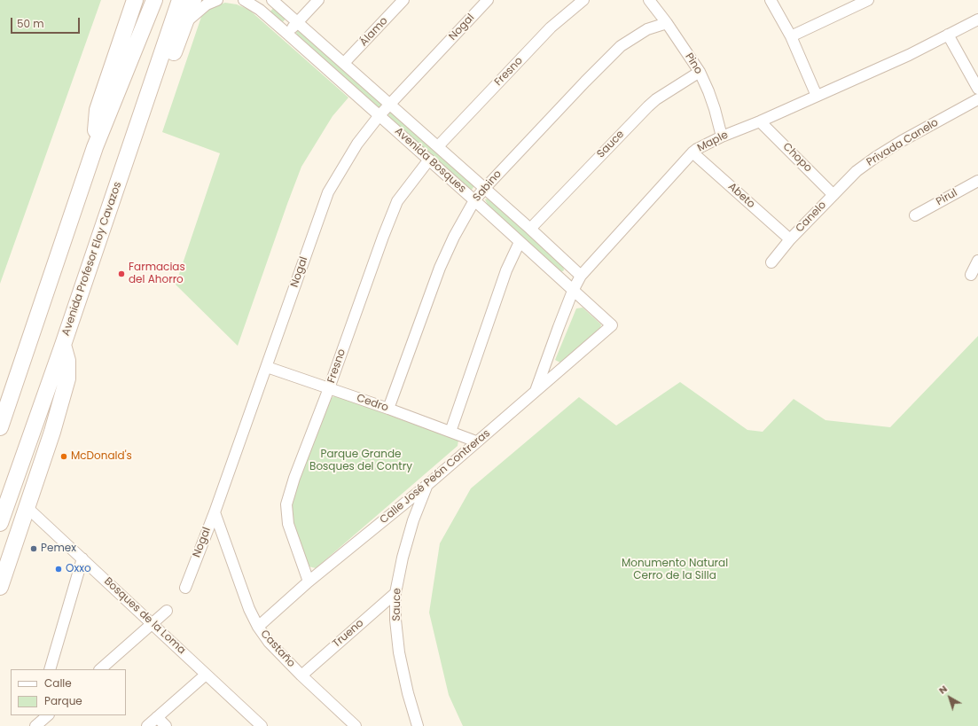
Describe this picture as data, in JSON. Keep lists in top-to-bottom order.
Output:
{
  "streets": {
    "main road": ["Avenida Profesor Eloy Cavazos"],
    "street": [
      "Nogal",
      "Álamo",
      "Pino",
      "Fresno",
      "Maple",
      "Privada Canelo",
      "Sauce",
      "Chopo",
      "Avenida Bosques",
      "Sabino",
      "Abeto",
      "Pirul",
      "Canelo",
      "Cedro",
      "Calle José Peón Contreras",
      "Bosques de la Loma",
      "Trueno",
      "Castaño"
    ]
  },
  "crossings": [
    ["Nogal", "Avenida Bosques"],
    ["Nogal", "Cedro"],
    ["Nogal", "Castaño"],
    ["Álamo", "Avenida Bosques"],
    ["Pino", "Maple"],
    ["Pino", "Sauce"],
    ["Pino", "Sabino"],
    ["Fresno", "Avenida Bosques"],
    ["Fresno", "Cedro"],
    ["Fresno", "Calle José Peón Contreras"],
    ["Maple", "Chopo"],
    ["Maple", "Avenida Bosques"],
    ["Maple", "Abeto"],
    ["Maple", "Calle José Peón Contreras"],
    ["Privada Canelo", "Chopo"],
    ["Privada Canelo", "Canelo"],
    ["Sauce", "Avenida Bosques"],
    ["Sauce", "Calle José Peón Contreras"],
    ["Sauce", "Trueno"],
    ["Chopo", "Canelo"],
    ["Avenida Bosques", "Sabino"],
    ["Avenida Bosques", "Calle José Peón Contreras"],
    ["Sabino", "Cedro"],
    ["Abeto", "Canelo"],
    ["Cedro", "Calle José Peón Contreras"],
    ["Calle José Peón Contreras", "Castaño"],
    ["Trueno", "Castaño"]
  ],
  "parks": ["Parque Grande Bosques del Contry", "Monumento Natural Cerro de la Silla"],
  "places": [
    "Farmacias del Ahorro",
    "McDonald's",
    "Pemex",
    "Oxxo"
  ],
  "legend": ["Calle", "Parque"],
  "scale_bar": "50 m",
  "north": "top left"
}
